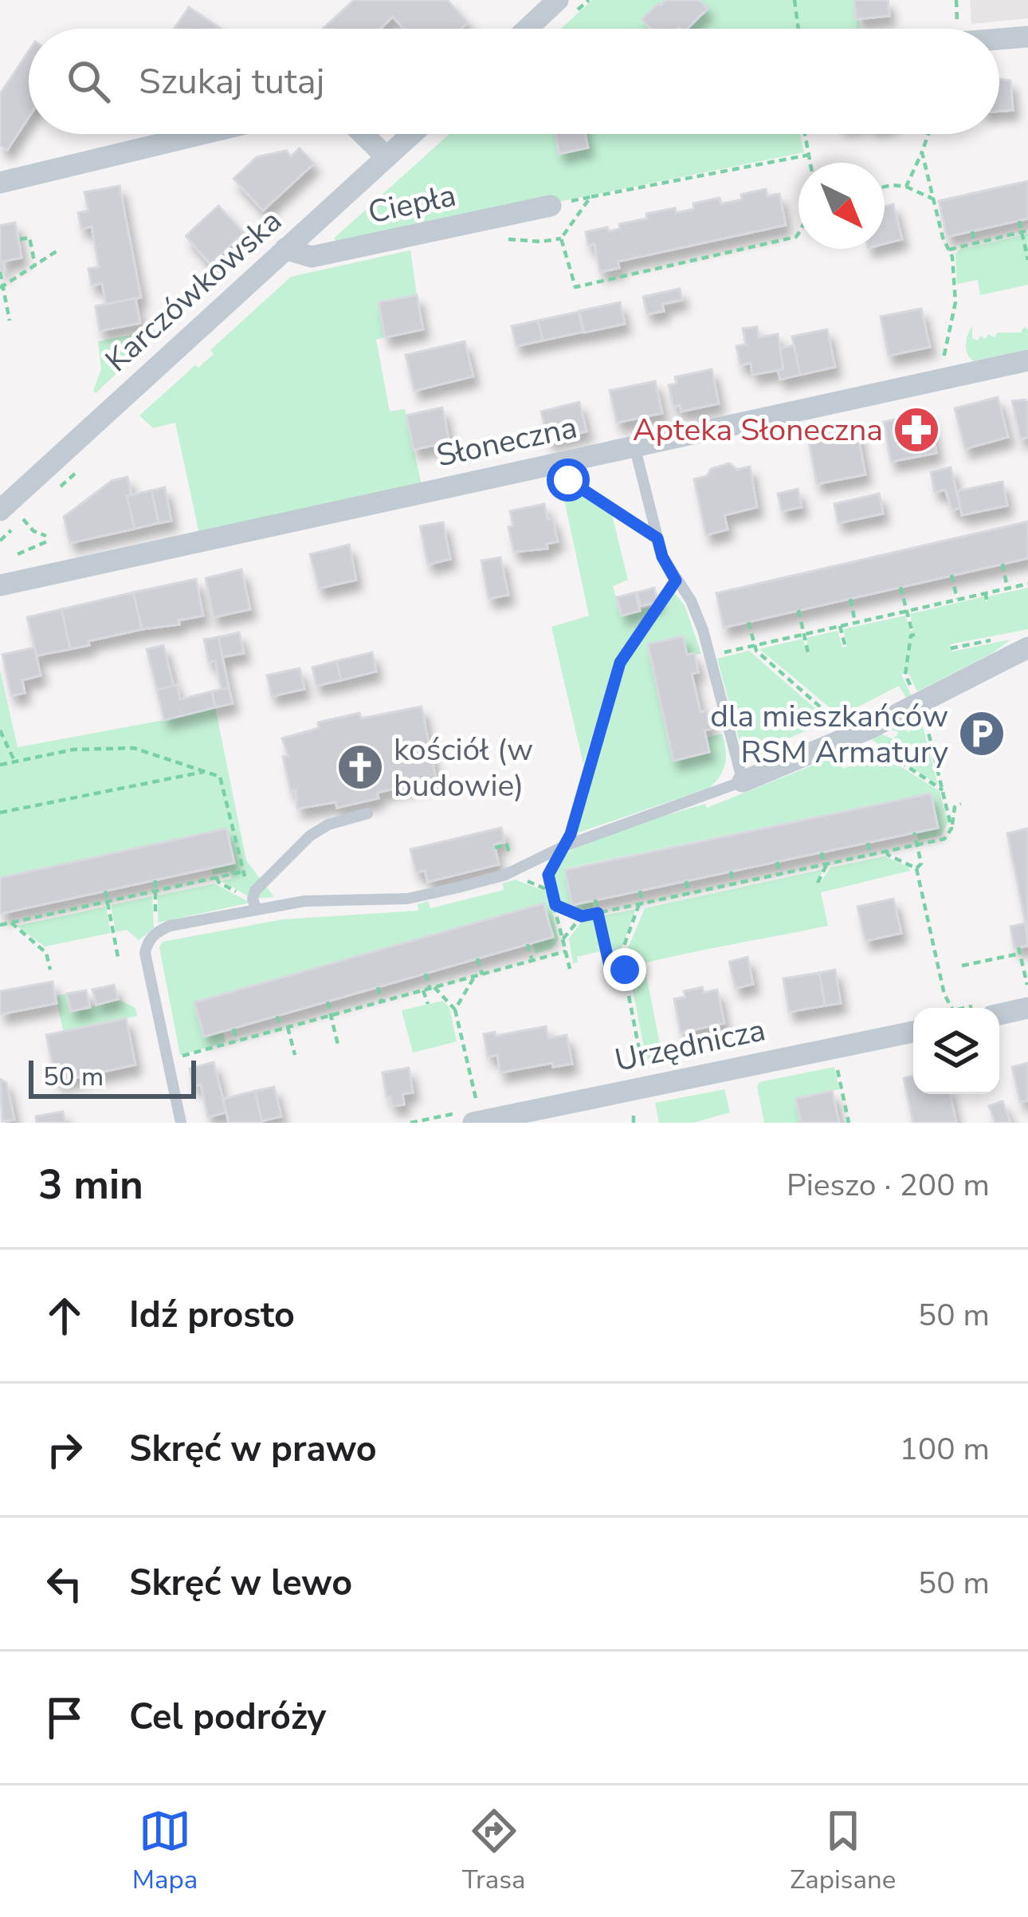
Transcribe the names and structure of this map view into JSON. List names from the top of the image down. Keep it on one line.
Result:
{"streets":{"street":["Ciepła","Karczówkowska","Słoneczna","Urzędnicza"]},"crossings":[["Ciepła","Karczówkowska"]],"places":{"pharmacy":["Apteka Słoneczna"],"parking":["dla mieszkańców RSM Armatury"],"church":["kościół (w budowie)"]},"scale_bar":"50 m","north":"bottom right","page":{"search":"Szukaj tutaj","scale":"50 m","heading":["3 min","Pieszo · 200 m"],"list":[["Idź prosto","50 m"],["Skręć w prawo","100 m"],["Skręć w lewo","50 m"],"Cel podróży"],"nav":["Mapa","Trasa","Zapisane"]}}
